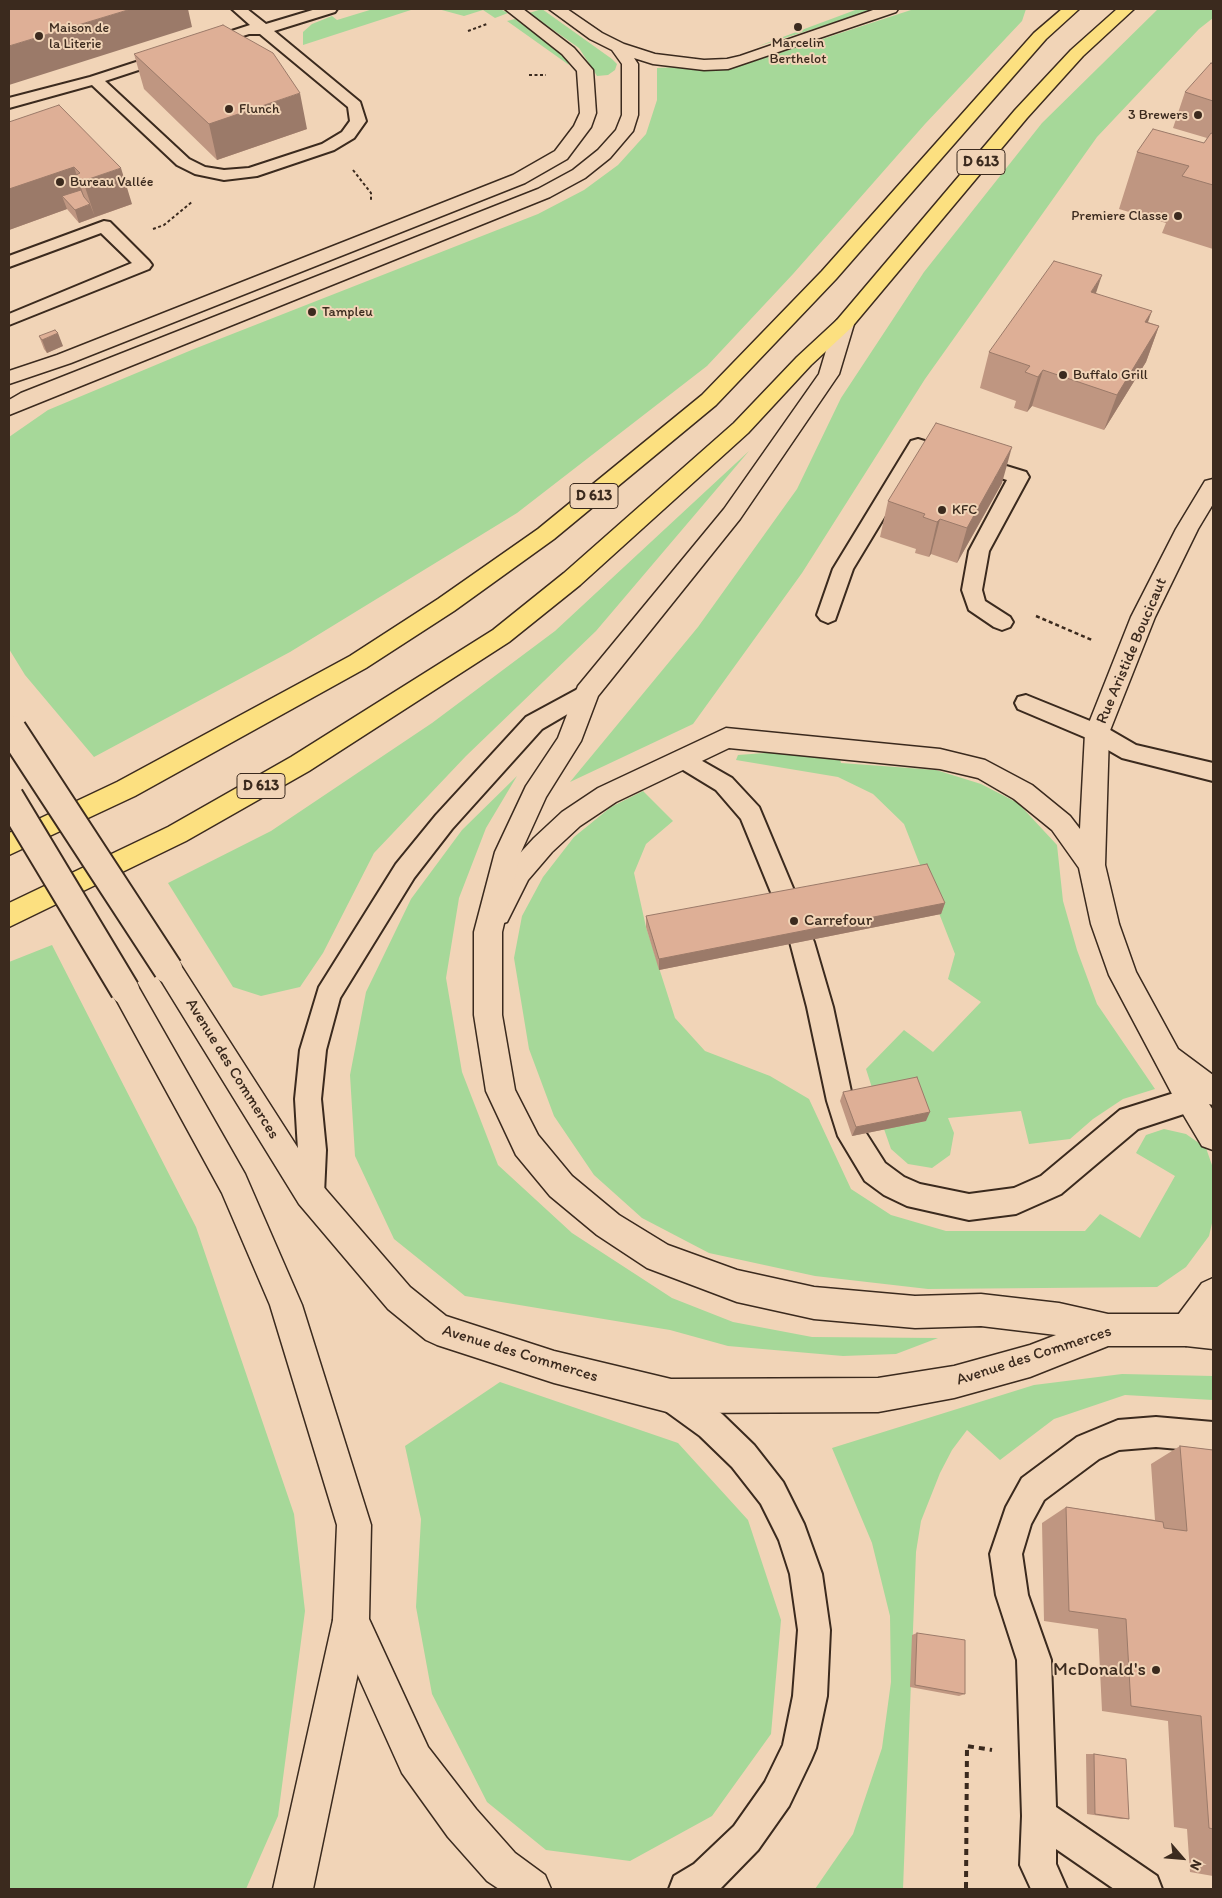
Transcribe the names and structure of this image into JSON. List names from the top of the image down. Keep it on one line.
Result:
{"streets":{"main road":["D 613"],"street":["Rue Aristide Boucicaut","Avenue des Commerces"]},"places":["Marcelin Berthelot","Maison de la Literie","Flunch","3 Brewers","Bureau Vallée","Premiere Classe","Tampleu","Buffalo Grill","KFC","Carrefour","McDonald's"],"north":"bottom right"}
